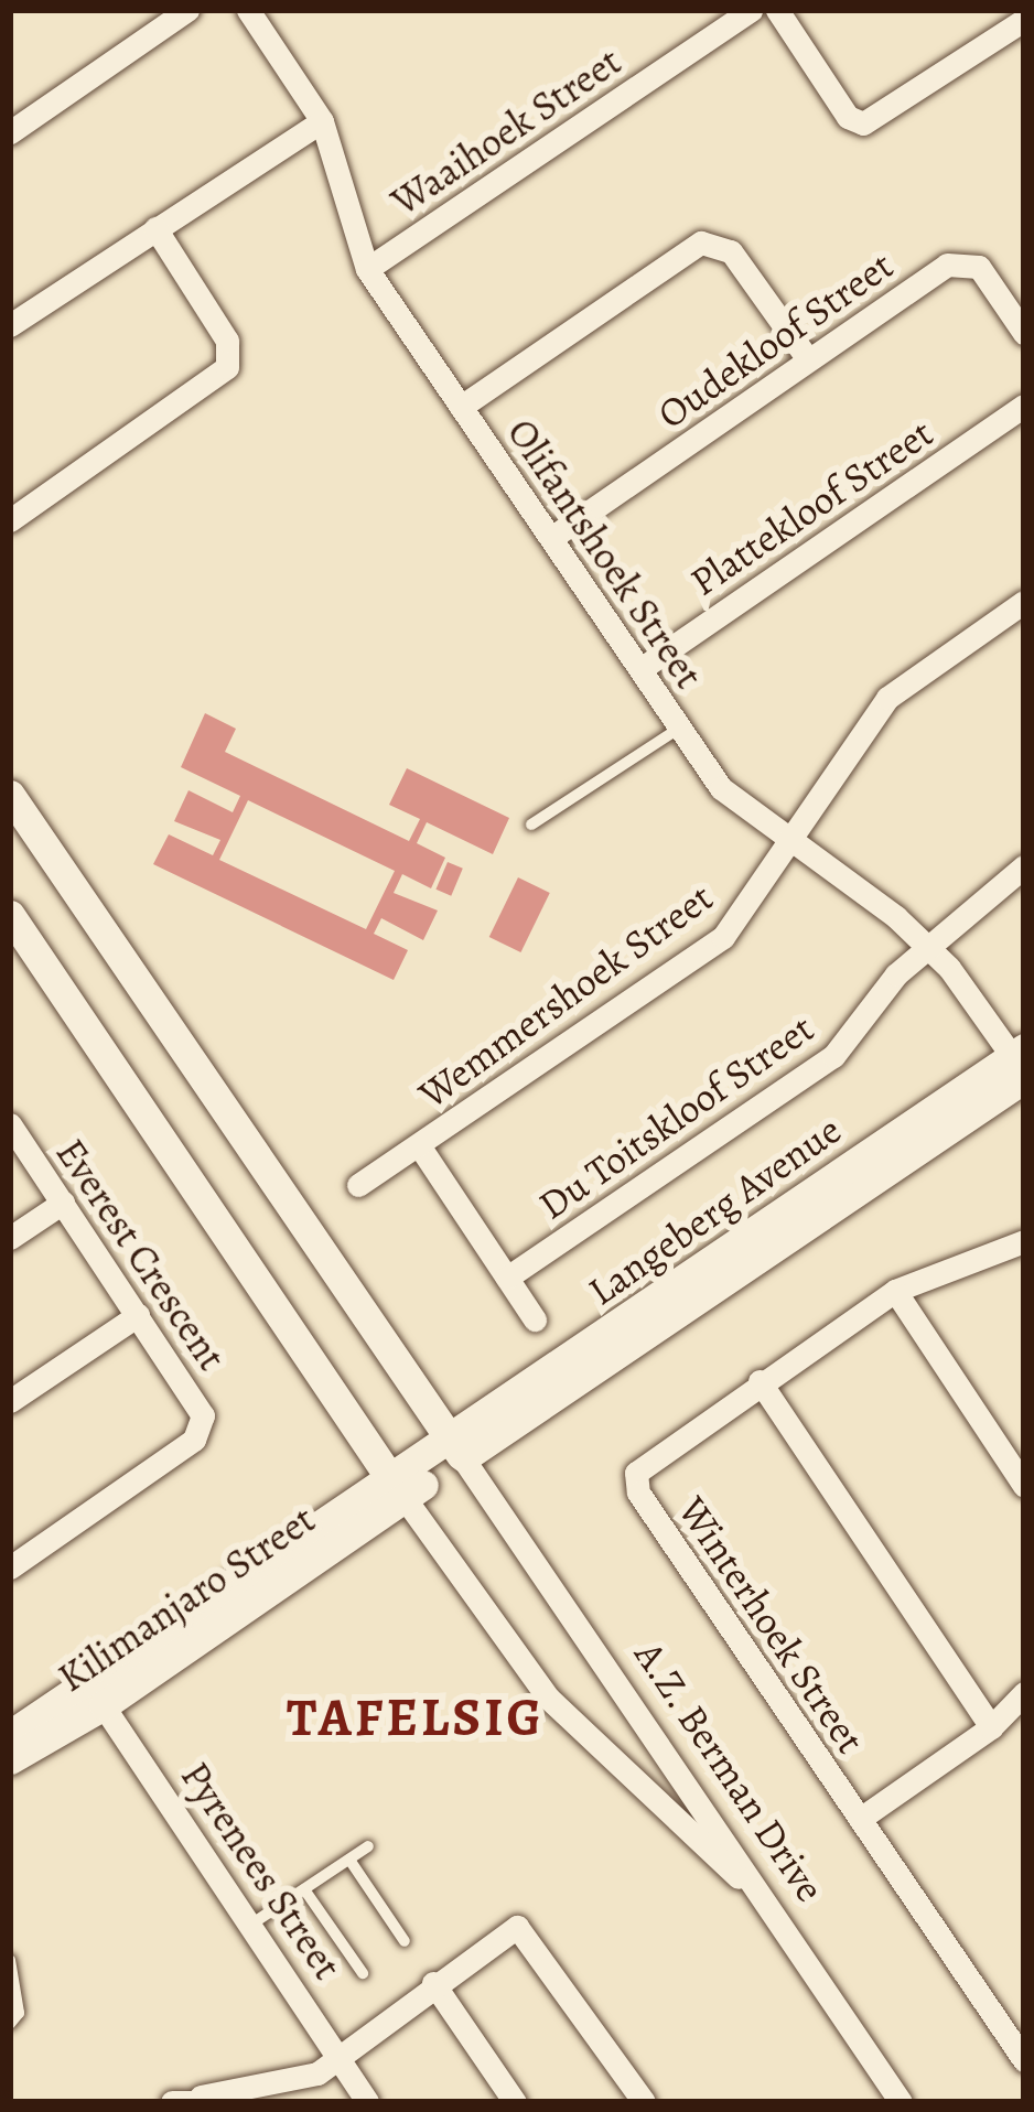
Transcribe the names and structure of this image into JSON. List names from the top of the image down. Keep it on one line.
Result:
{"streets":{"street":["Waaihoek Street","Oudekloof Street","Plattekloof Street","Olifantshoek Street","Wemmershoek Street","Du Toitskloof Street","Langeberg Avenue","Everest Crescent","Kilimanjaro Street","Winterhoek Street","A.Z. Berman Drive","Pyrenees Street"]},"crossings":[["Waaihoek Street","Olifantshoek Street"],["Oudekloof Street","Olifantshoek Street"],["Plattekloof Street","Olifantshoek Street"],["Olifantshoek Street","Wemmershoek Street"],["Olifantshoek Street","Du Toitskloof Street"],["Olifantshoek Street","Langeberg Avenue"],["Langeberg Avenue","Kilimanjaro Street"],["Langeberg Avenue","A.Z. Berman Drive"],["Kilimanjaro Street","A.Z. Berman Drive"],["Kilimanjaro Street","Pyrenees Street"]],"districts":["TAFELSIG"]}
